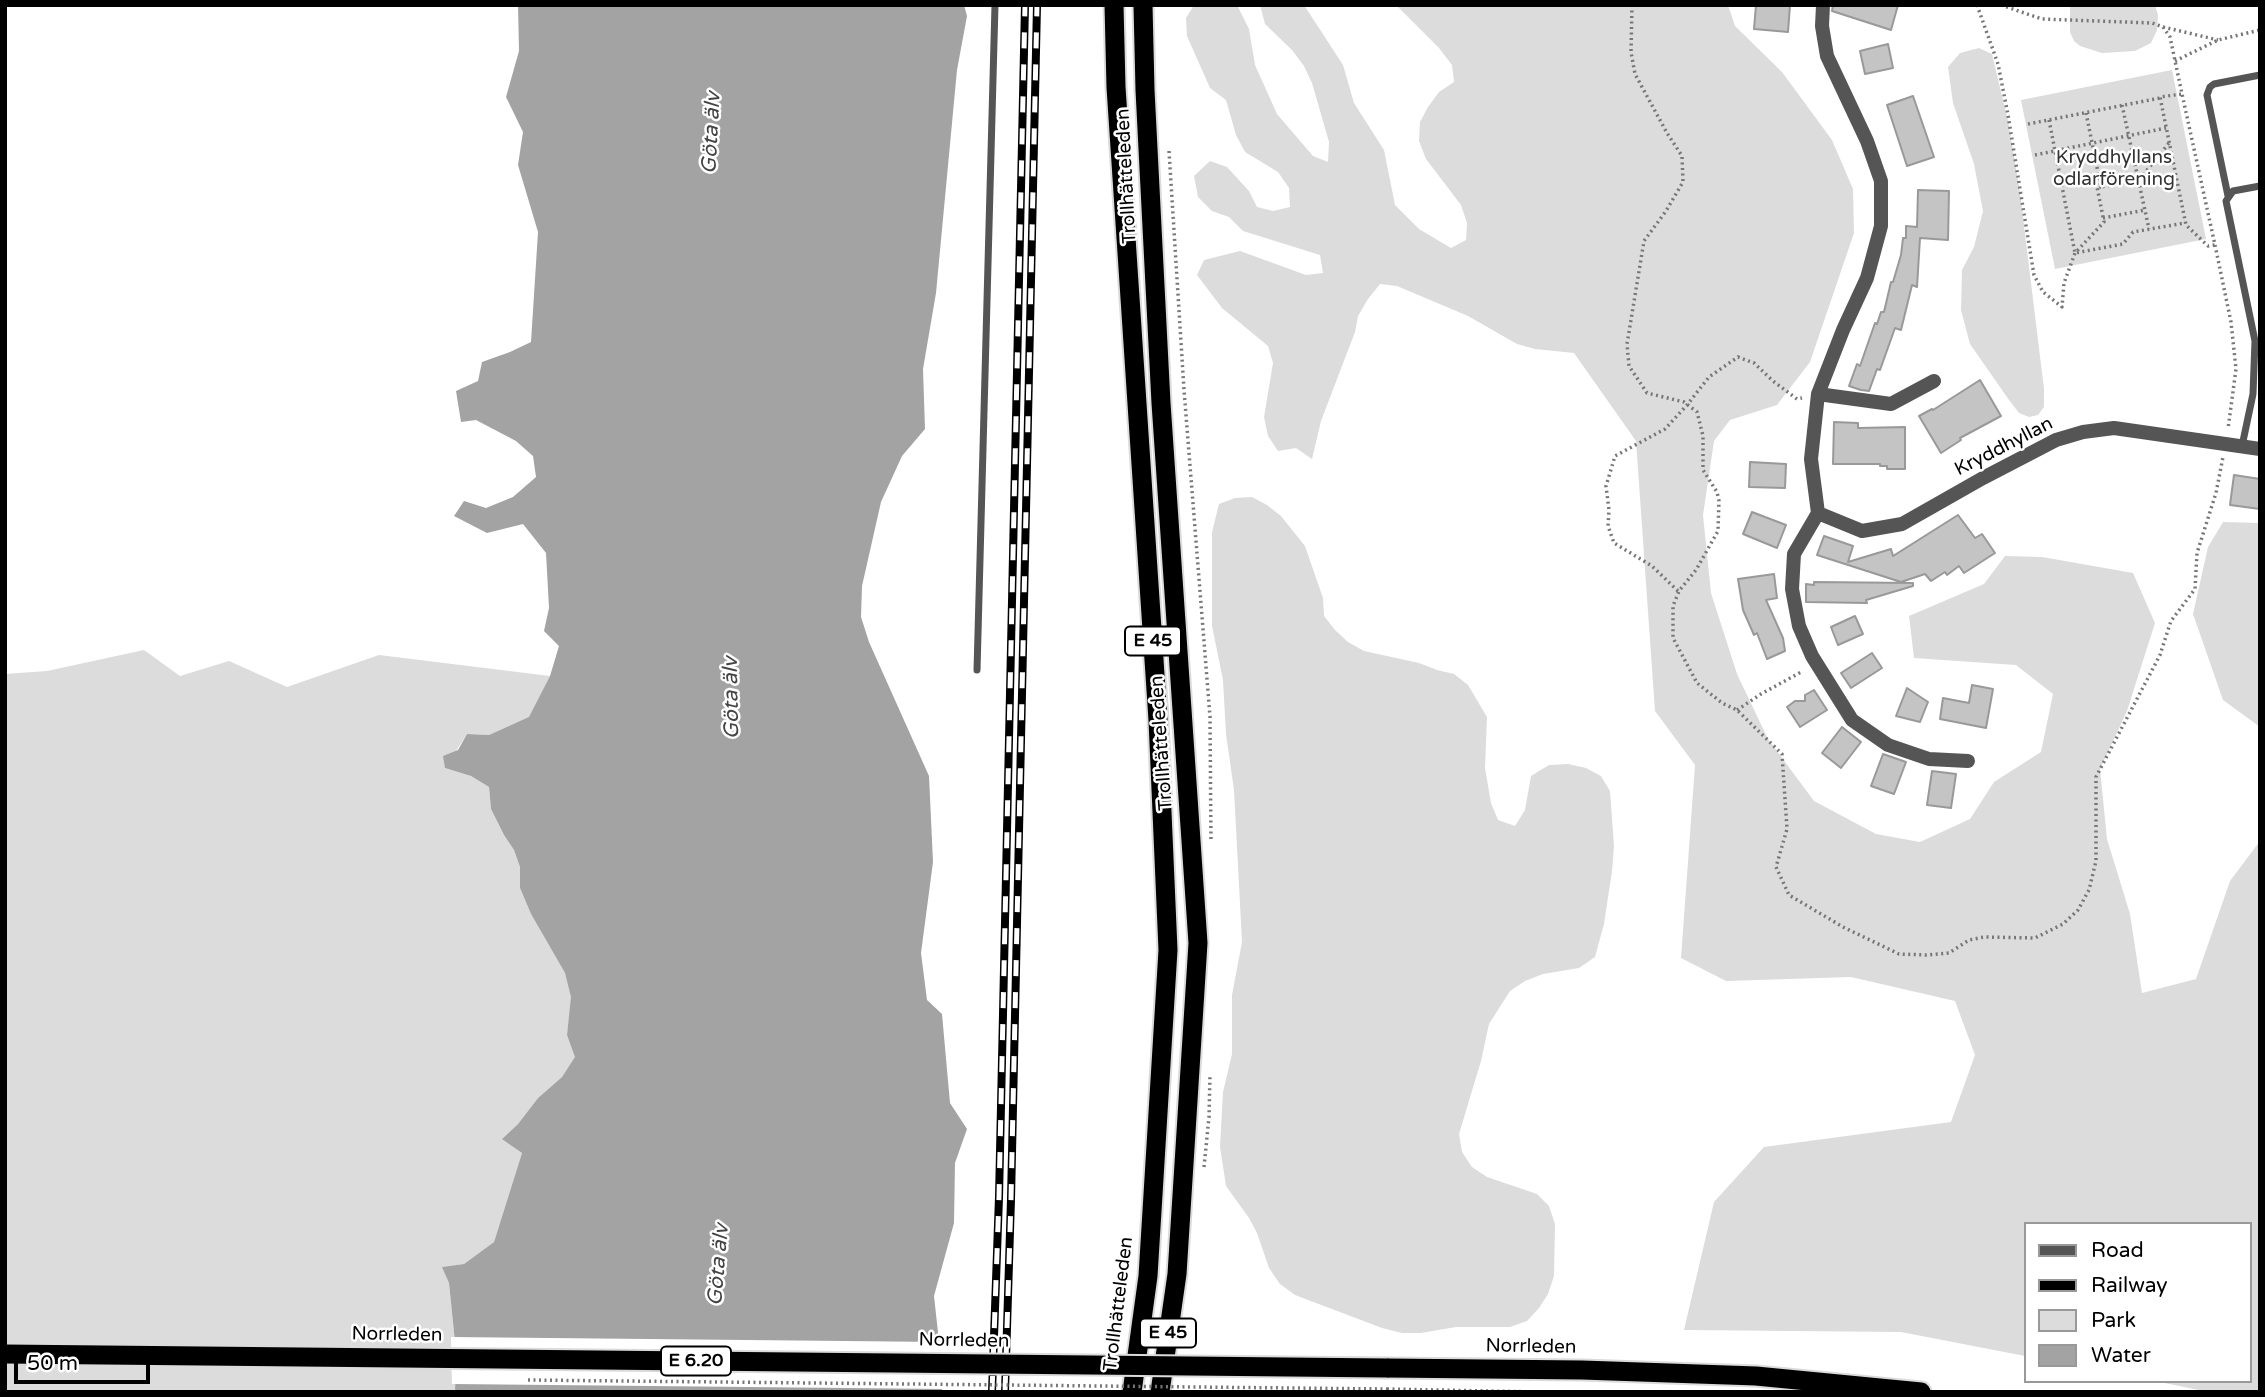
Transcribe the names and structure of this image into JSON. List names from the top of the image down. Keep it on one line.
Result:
{"streets":{"highway":["Trollhätteleden","E 45","Norrleden","E 6.20"],"street":["Kryddhyllan"]},"water":["Göta älv"],"parks":["Kryddhyllans odlarförening"],"legend":["Road","Railway","Park","Water"],"scale_bar":"50 m"}
